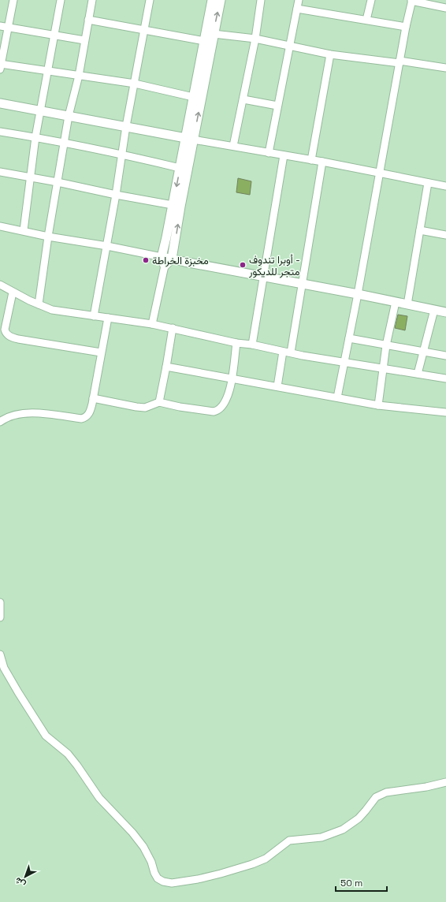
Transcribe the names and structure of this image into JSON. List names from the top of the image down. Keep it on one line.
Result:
{"places":["مخبزة الخراطة","أوبرا تندوف - متجر للديكور"],"scale_bar":"50 m","north":"bottom left"}
